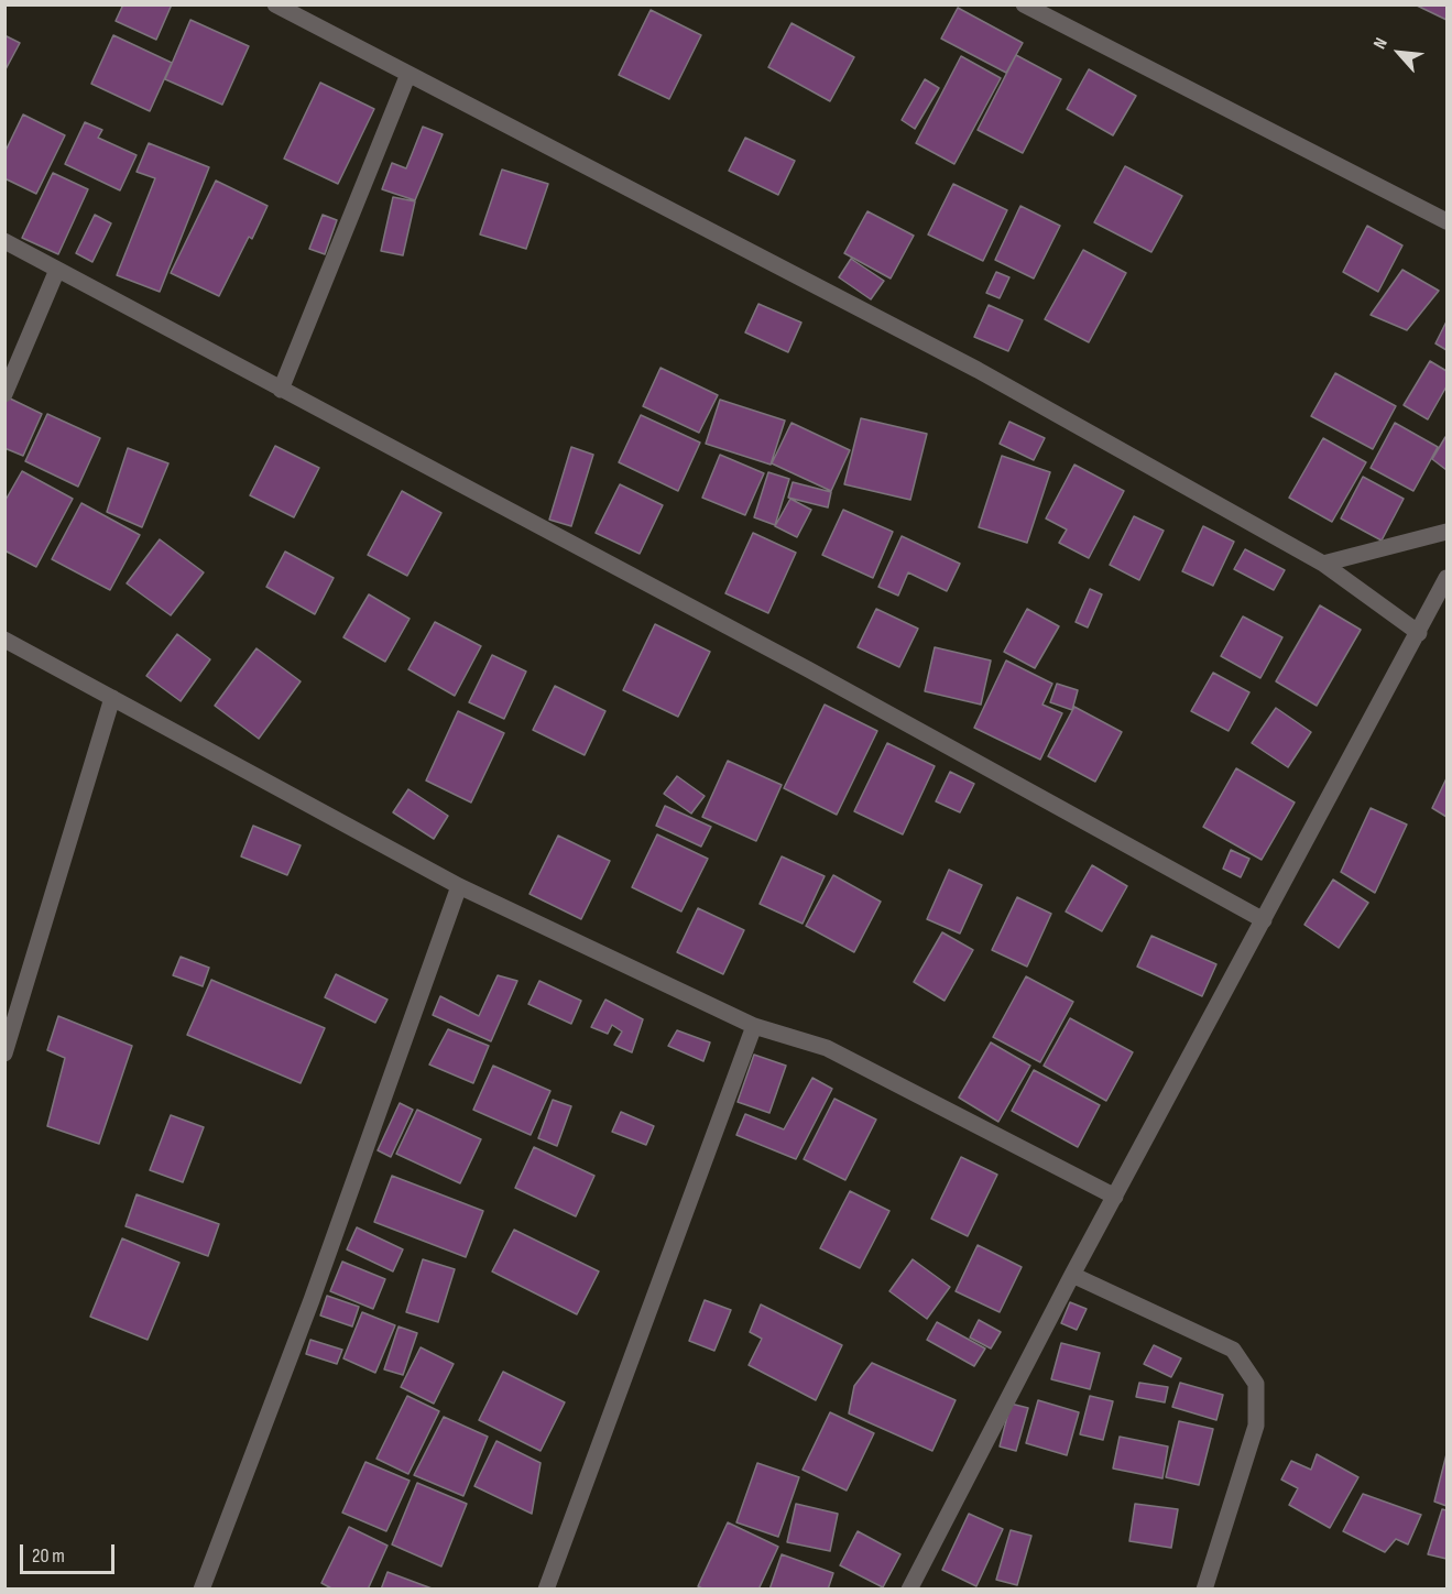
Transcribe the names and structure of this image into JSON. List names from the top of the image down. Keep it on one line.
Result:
{"scale_bar":"20 m","north":"top left"}
